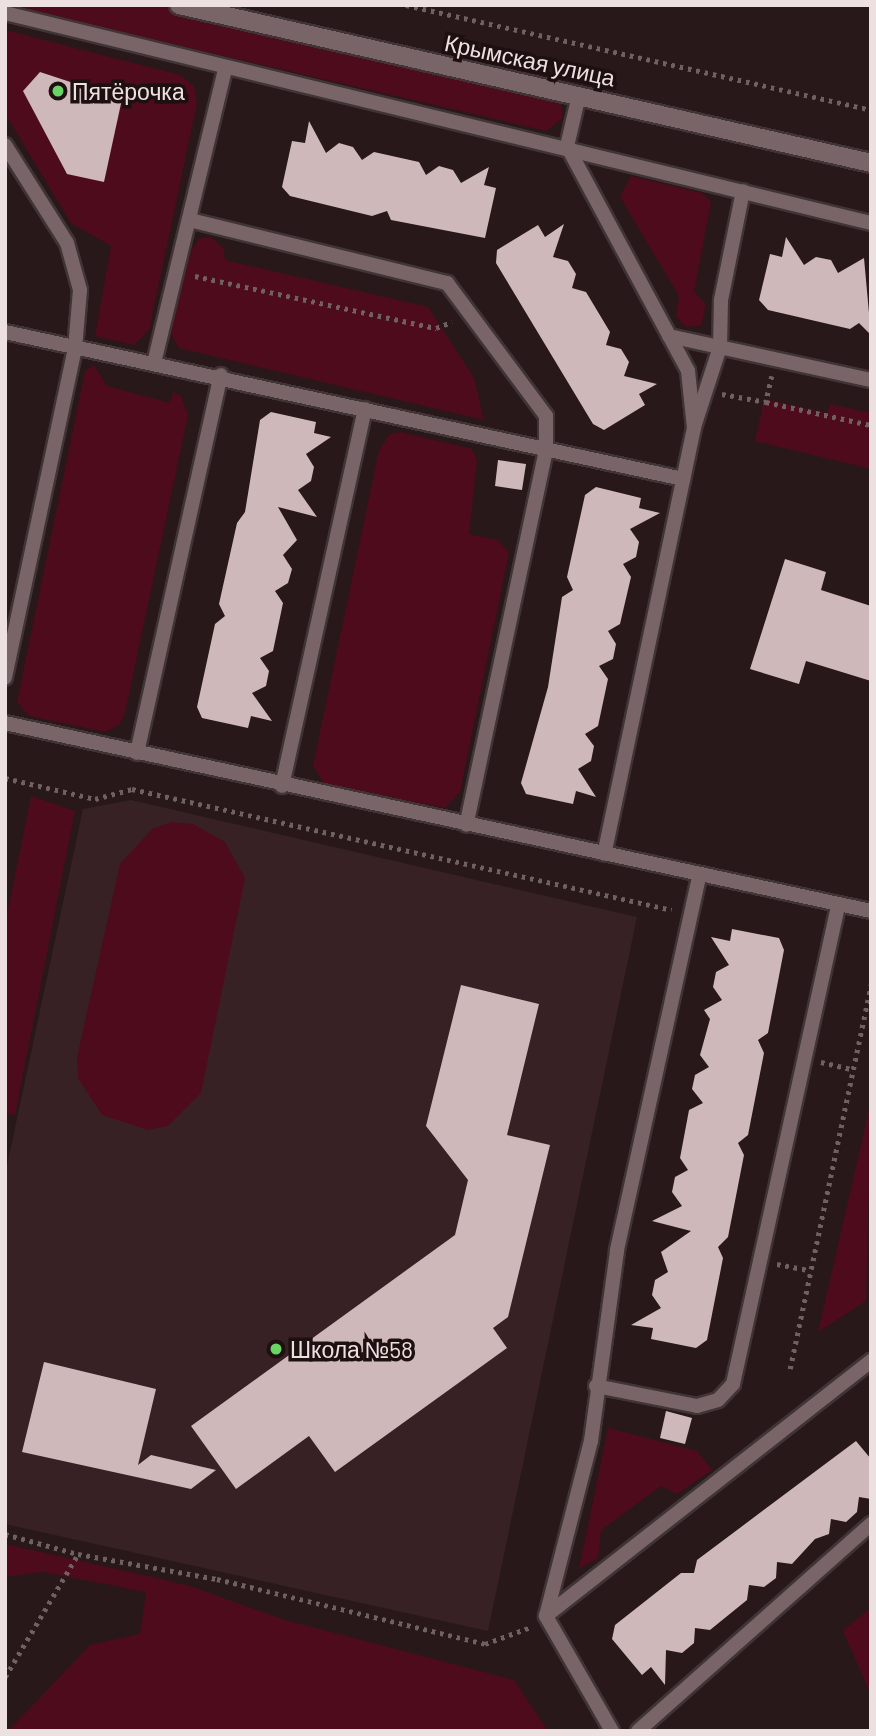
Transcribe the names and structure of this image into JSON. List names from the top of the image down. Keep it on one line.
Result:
{"streets":{"street":["Крымская улица"]},"places":["Пятёрочка","Школа №58"]}
